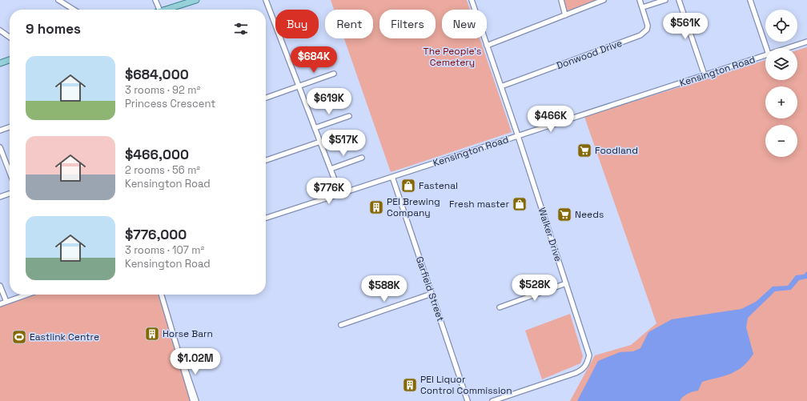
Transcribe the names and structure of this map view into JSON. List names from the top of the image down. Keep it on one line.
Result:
{"streets":{"street":["Donwood Drive","Kensington Road","Walker Drive","Garfield Street"]},"crossings":[["Donwood Drive","Walker Drive"],["Kensington Road","Walker Drive"],["Kensington Road","Garfield Street"]],"parks":["The People's Cemetery"],"places":{"supermarket":["Foodland","Needs"],"shop":["Fastenal","Fresh master"],"building":["PEI Brewing Company","Horse Barn","PEI Liquor Control Commission"],"sports":["Eastlink Centre"]},"page":{"map_buttons":["+","−"],"chip":["Buy","Rent","Filters","New"],"heading":"9 homes","price":["$561K","$684K","$619K","$466K","$517K","$776K","$528K","$588K","$1.02M"],"list":[{"name":"$684,000","note":"3 rooms · 92 m² · Princess Crescent"},{"name":"$466,000","note":"2 rooms · 56 m² · Kensington Road"},{"name":"$776,000","note":"3 rooms · 107 m² · Kensington Road"}]}}
